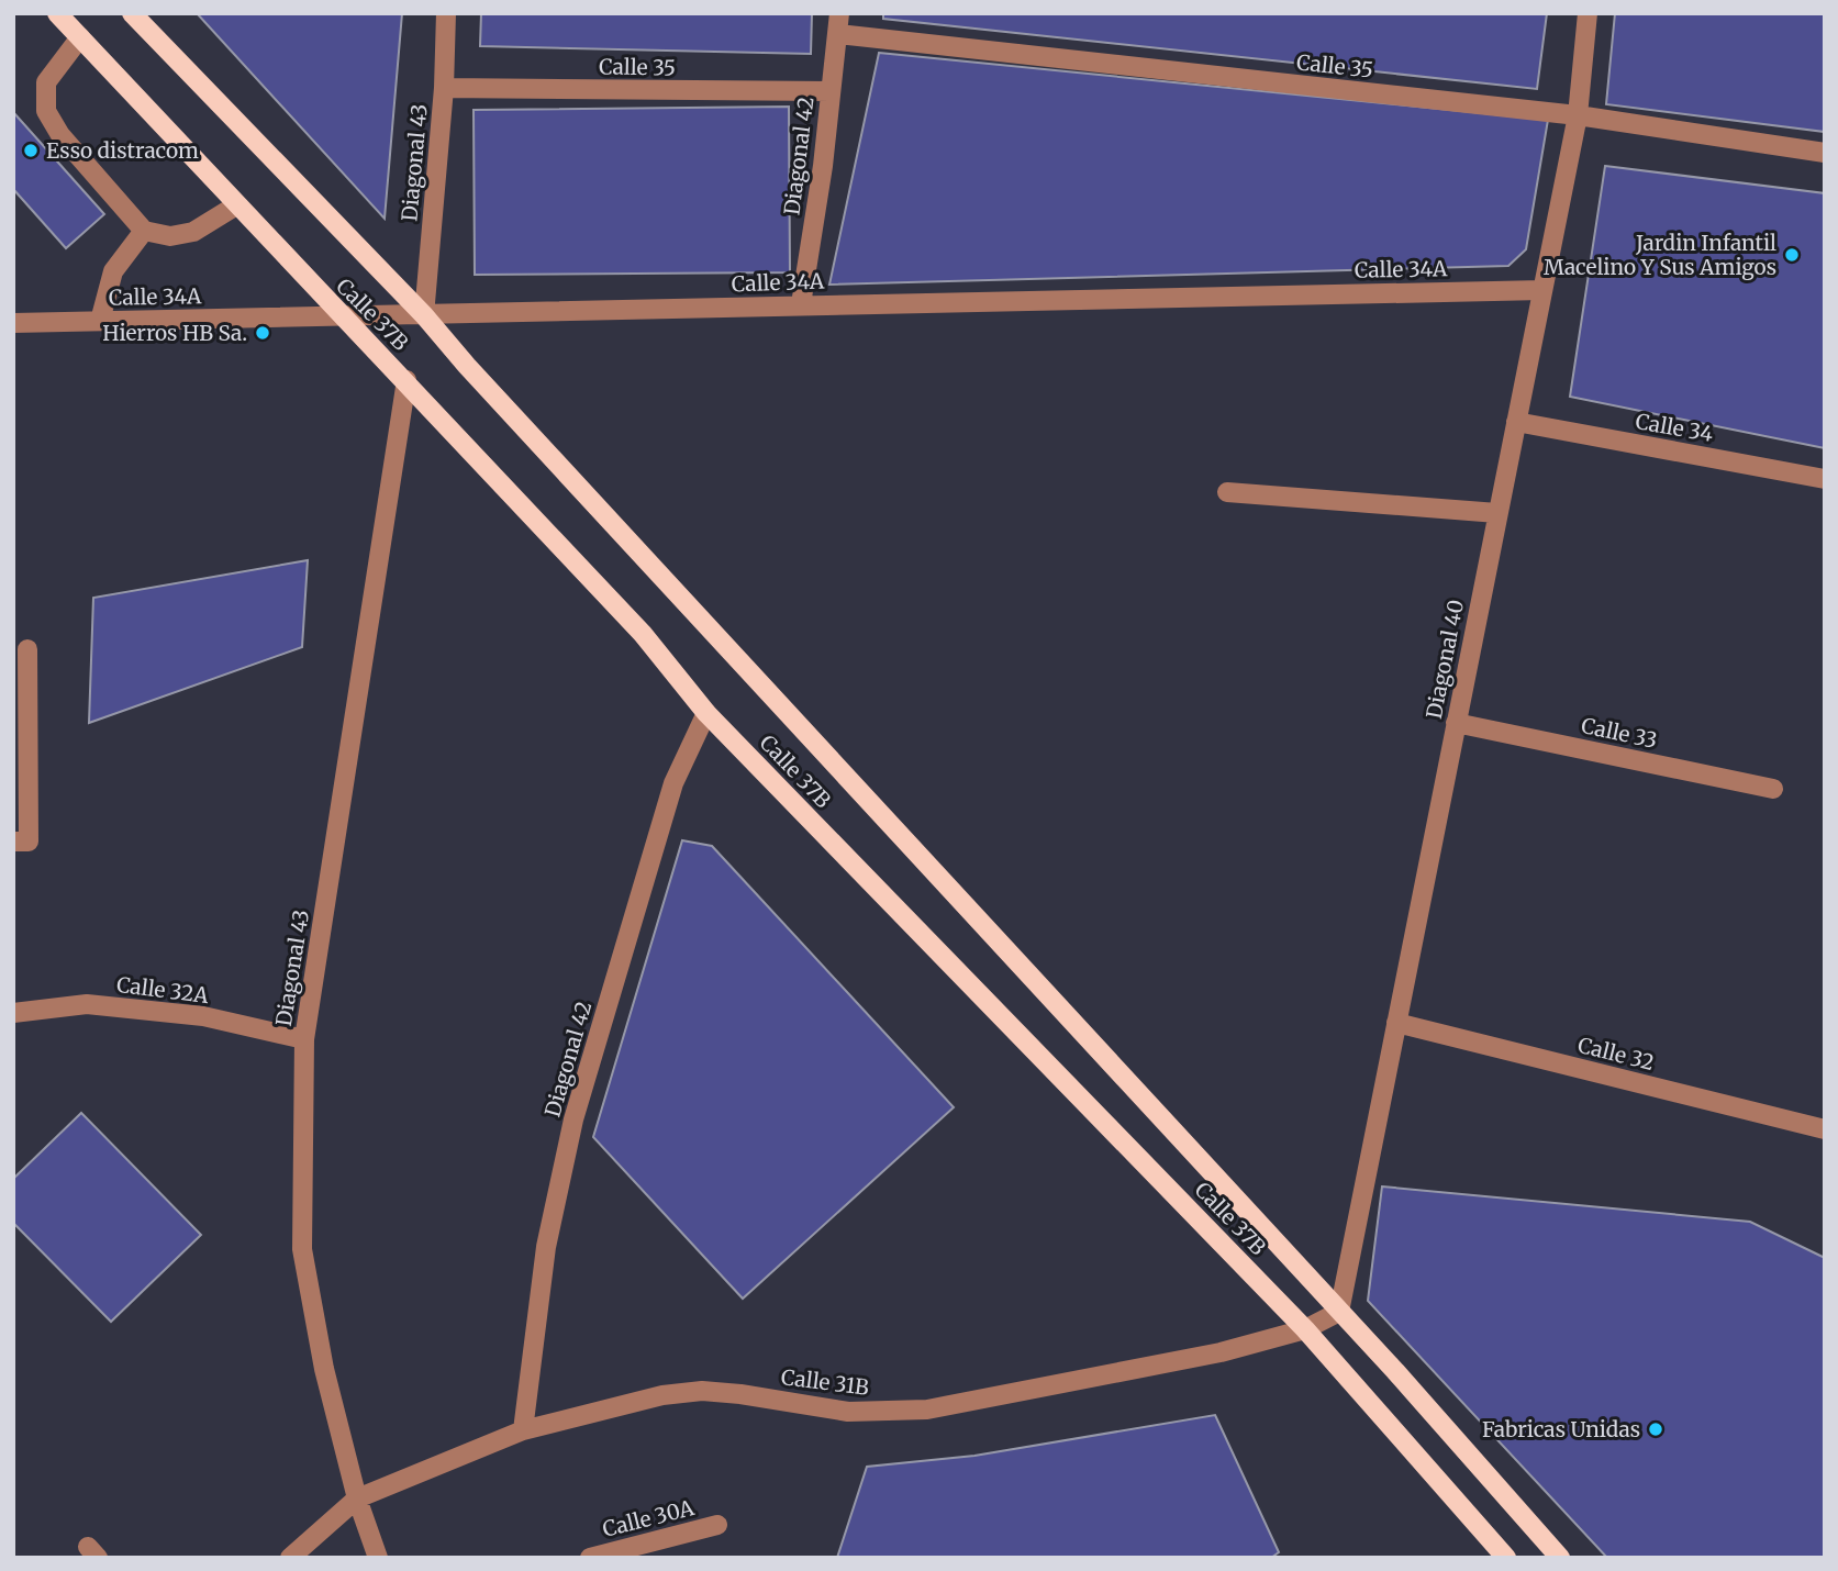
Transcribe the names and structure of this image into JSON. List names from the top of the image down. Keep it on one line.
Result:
{"streets":{"main road":["Calle 37B"],"street":["Calle 35","Diagonal 42","Diagonal 43","Calle 34A","Calle 34","Diagonal 40","Calle 33","Calle 32A","Calle 32","Calle 31B","Calle 30A"]},"crossings":[["Calle 35","Diagonal 42"],["Calle 35","Diagonal 43"],["Calle 35","Diagonal 40"],["Diagonal 42","Calle 34A"],["Diagonal 42","Calle 37B"],["Diagonal 42","Calle 31B"],["Diagonal 43","Calle 34A"],["Diagonal 43","Calle 37B"],["Diagonal 43","Calle 32A"],["Diagonal 43","Calle 31B"],["Calle 34A","Calle 37B"],["Calle 34A","Diagonal 40"],["Calle 37B","Diagonal 40"],["Calle 37B","Calle 31B"],["Calle 34","Diagonal 40"],["Diagonal 40","Calle 33"],["Diagonal 40","Calle 32"],["Diagonal 40","Calle 31B"]],"places":["Esso distracom","Jardin Infantil Macelino Y Sus Amigos","Hierros HB Sa.","Fabricas Unidas"]}
